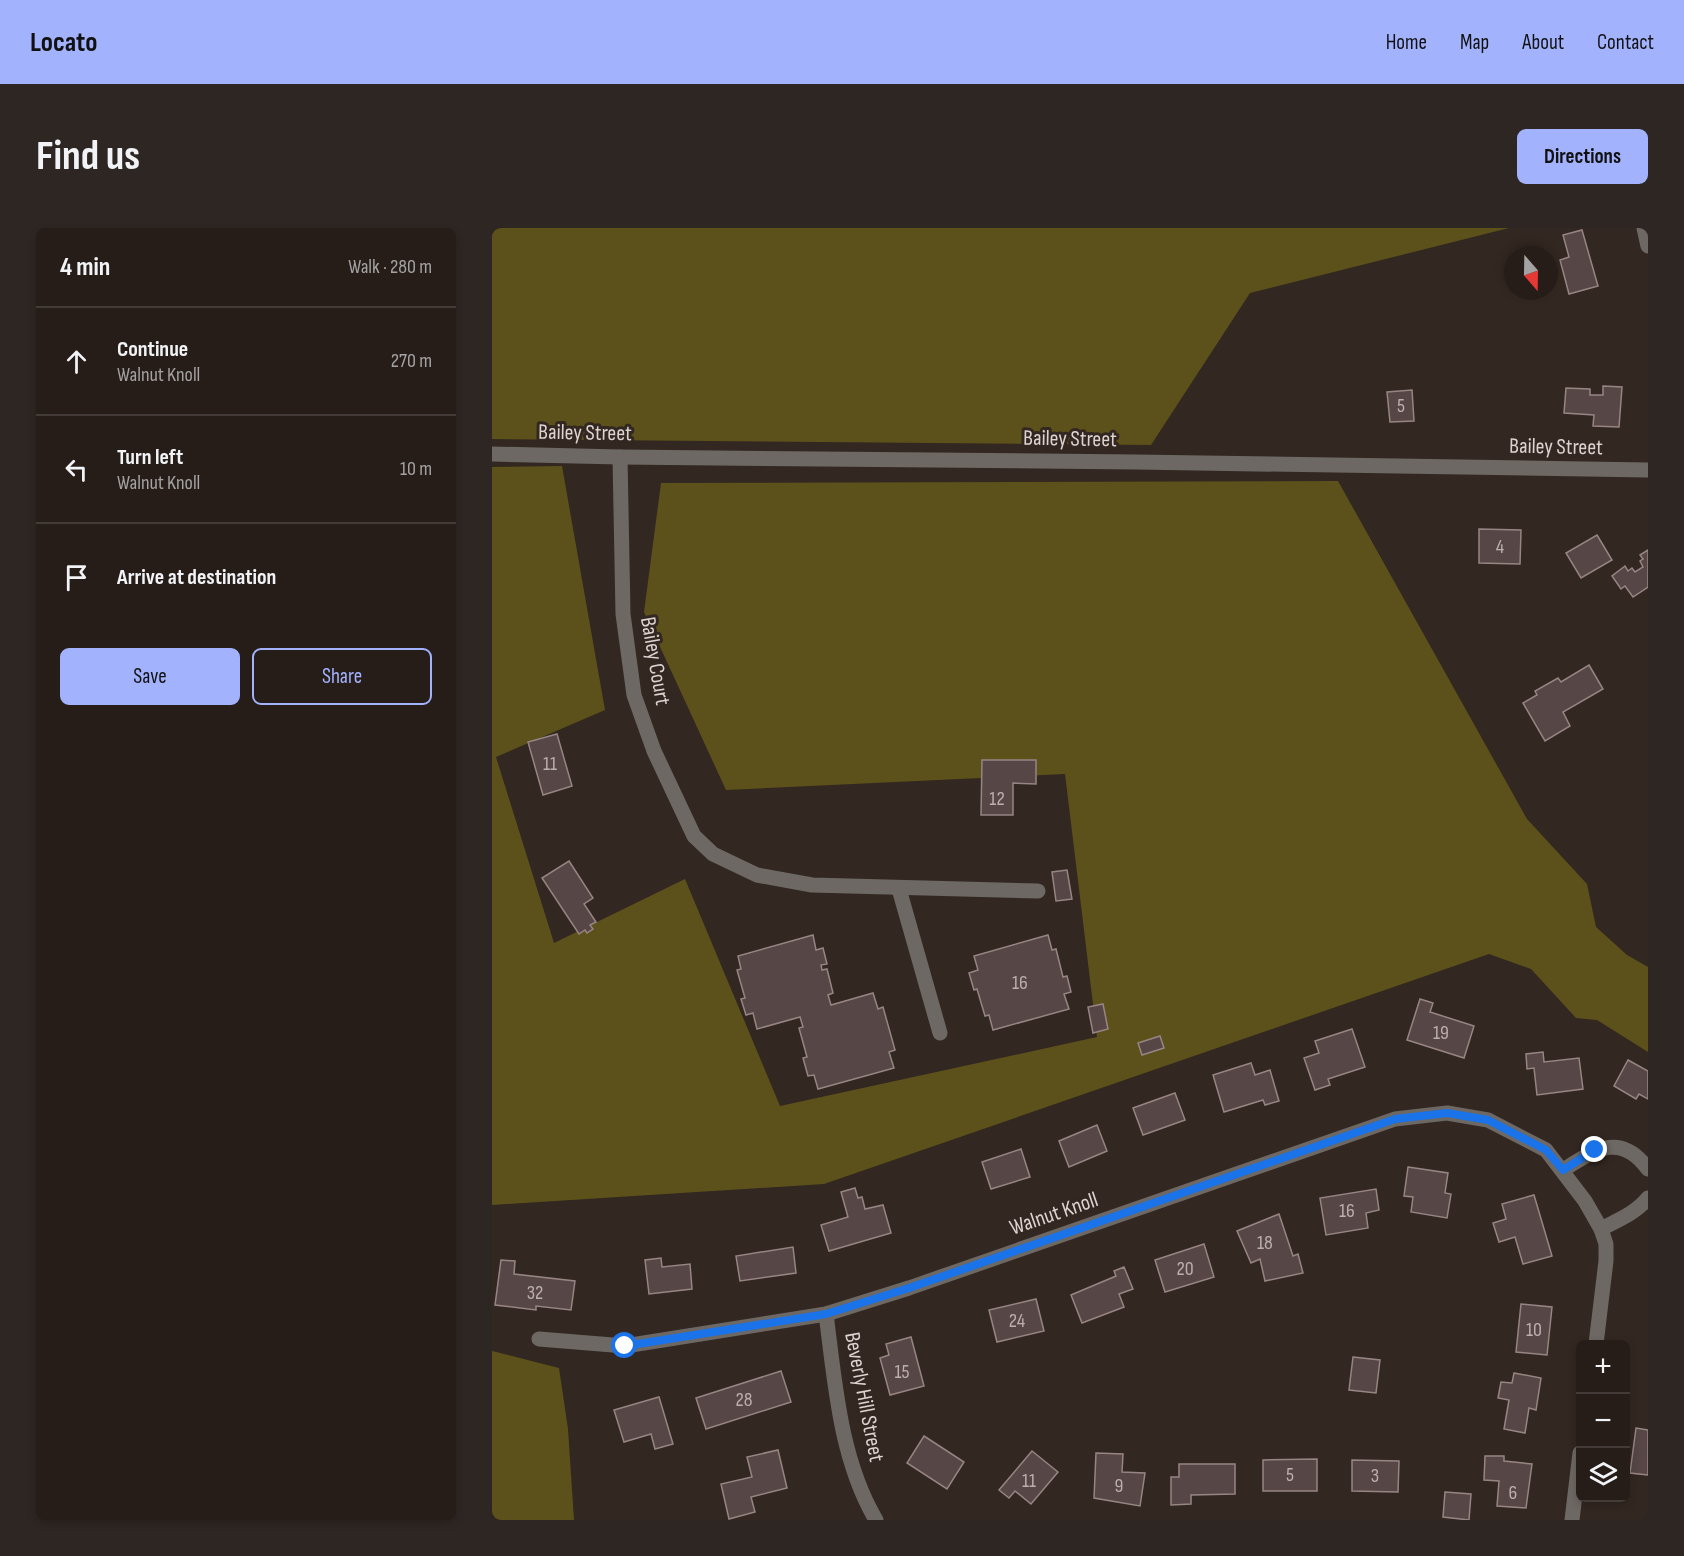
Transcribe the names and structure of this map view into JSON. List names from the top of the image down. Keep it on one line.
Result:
{"streets":{"street":["Bailey Street","Bailey Court","Walnut Knoll","Beverly Hill Street"]},"crossings":[["Bailey Street","Bailey Court"],["Walnut Knoll","Beverly Hill Street"]],"house_numbers":["5","4","11","12","16","19","16","18","20","32","24","10","15","28","5","3","11","9","6"],"north":"bottom","page":{"header":"Locato","nav":["Home","Map","About","Contact"],"buttons":["Directions",["Save","Share"]],"title":"Find us","heading":["4 min","Walk · 280 m"],"list":[["Continue","Walnut Knoll","270 m"],["Turn left","Walnut Knoll","10 m"],"Arrive at destination"],"map_buttons":["+","−"]}}
